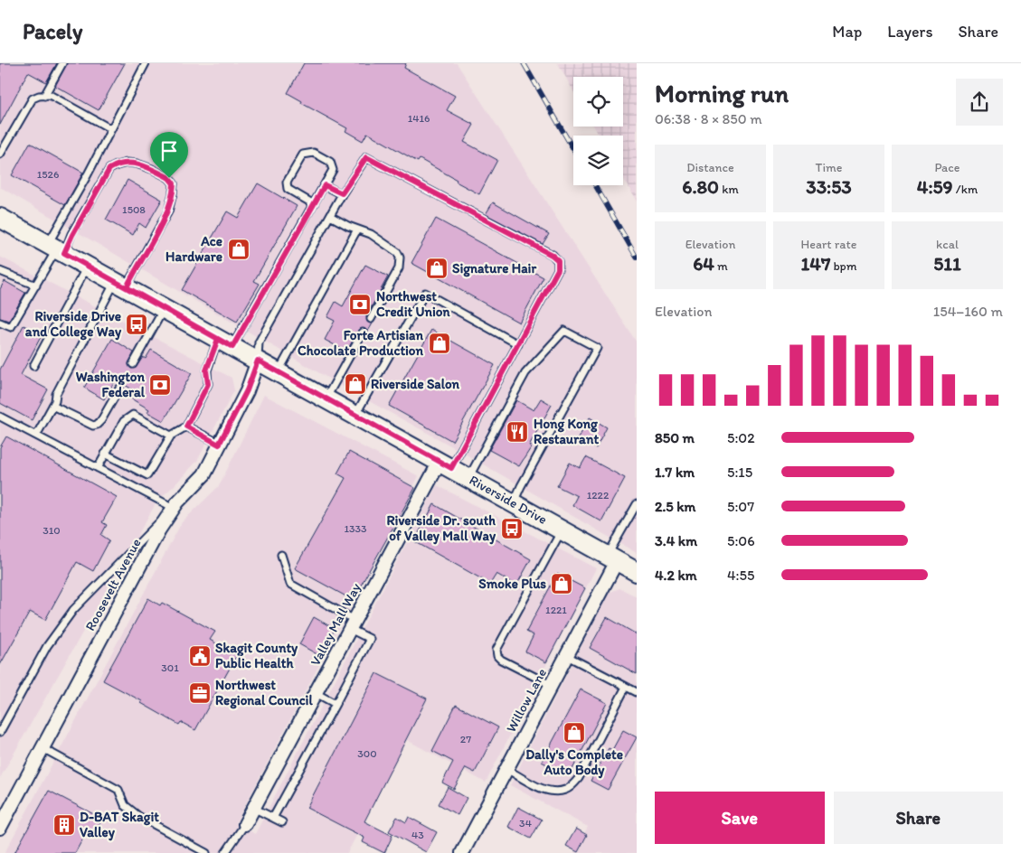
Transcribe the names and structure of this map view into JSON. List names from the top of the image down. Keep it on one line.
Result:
{"streets":{"main road":["Riverside Drive"],"street":["Roosevelt Avenue","Valley Mall Way","Willow Lane"]},"crossings":[["Riverside Drive","Roosevelt Avenue"],["Riverside Drive","Valley Mall Way"],["Riverside Drive","Willow Lane"]],"places":{"shop":["Ace Hardware","Signature Hair","Forte Artisian Chocolate Production","Riverside Salon","Smoke Plus","Dally's Complete Auto Body"],"bank":["Northwest Credit Union","Washington Federal"],"bus stop":["Riverside Drive and College Way","Riverside Dr. south of Valley Mall Way"],"restaurant":["Hong Kong Restaurant"],"public building":["Skagit County Public Health"],"office":["Northwest Regional Council"],"building":["D-BAT Skagit Valley"]},"house_numbers":["1416","1526","1508","1222","1333","310","1221","301","27","300","34","43"],"page":{"header":"Pacely","nav":["Map","Layers","Share"],"heading":["Morning run","06:38 · 8 × 850 m"],"stats":[["Distance","6.80 km"],["Time","33:53"],["Pace","4:59 /km"],["Elevation","64 m"],["Heart rate","147 bpm"],["kcal","511"]],"chart":["Elevation","154–160 m"],"list":[{"name":"850 m","note":"5:02"},{"name":"1.7 km","note":"5:15"},{"name":"2.5 km","note":"5:07"},{"name":"3.4 km","note":"5:06"},{"name":"4.2 km","note":"4:55"}],"buttons":["Save","Share"]}}
